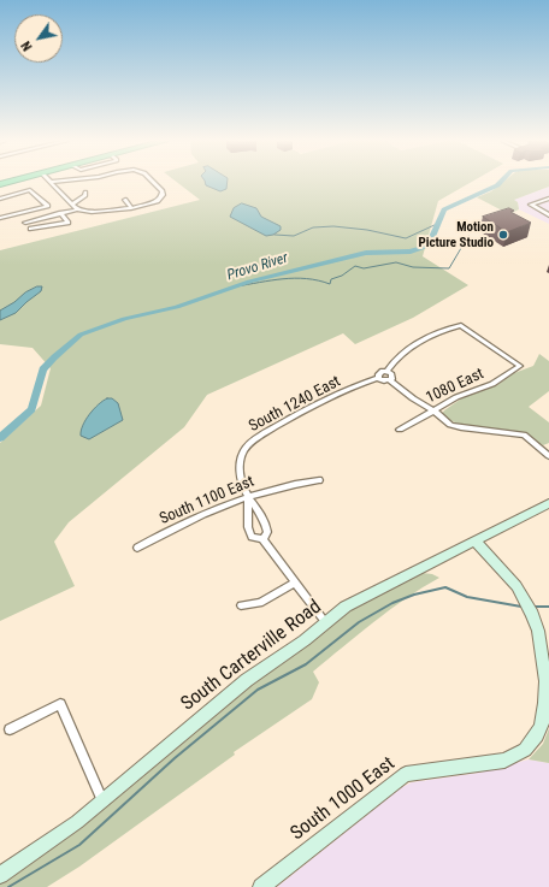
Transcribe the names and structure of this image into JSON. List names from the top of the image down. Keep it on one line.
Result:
{"streets":{"street":["1080 East","South 1240 East","South 1100 East","South Carterville Road","South 1000 East"]},"crossings":[["1080 East","South 1240 East"],["South 1240 East","South 1100 East"],["South Carterville Road","South 1000 East"]],"water":["Provo River"],"places":["Motion Picture Studio"],"north":"bottom left"}
